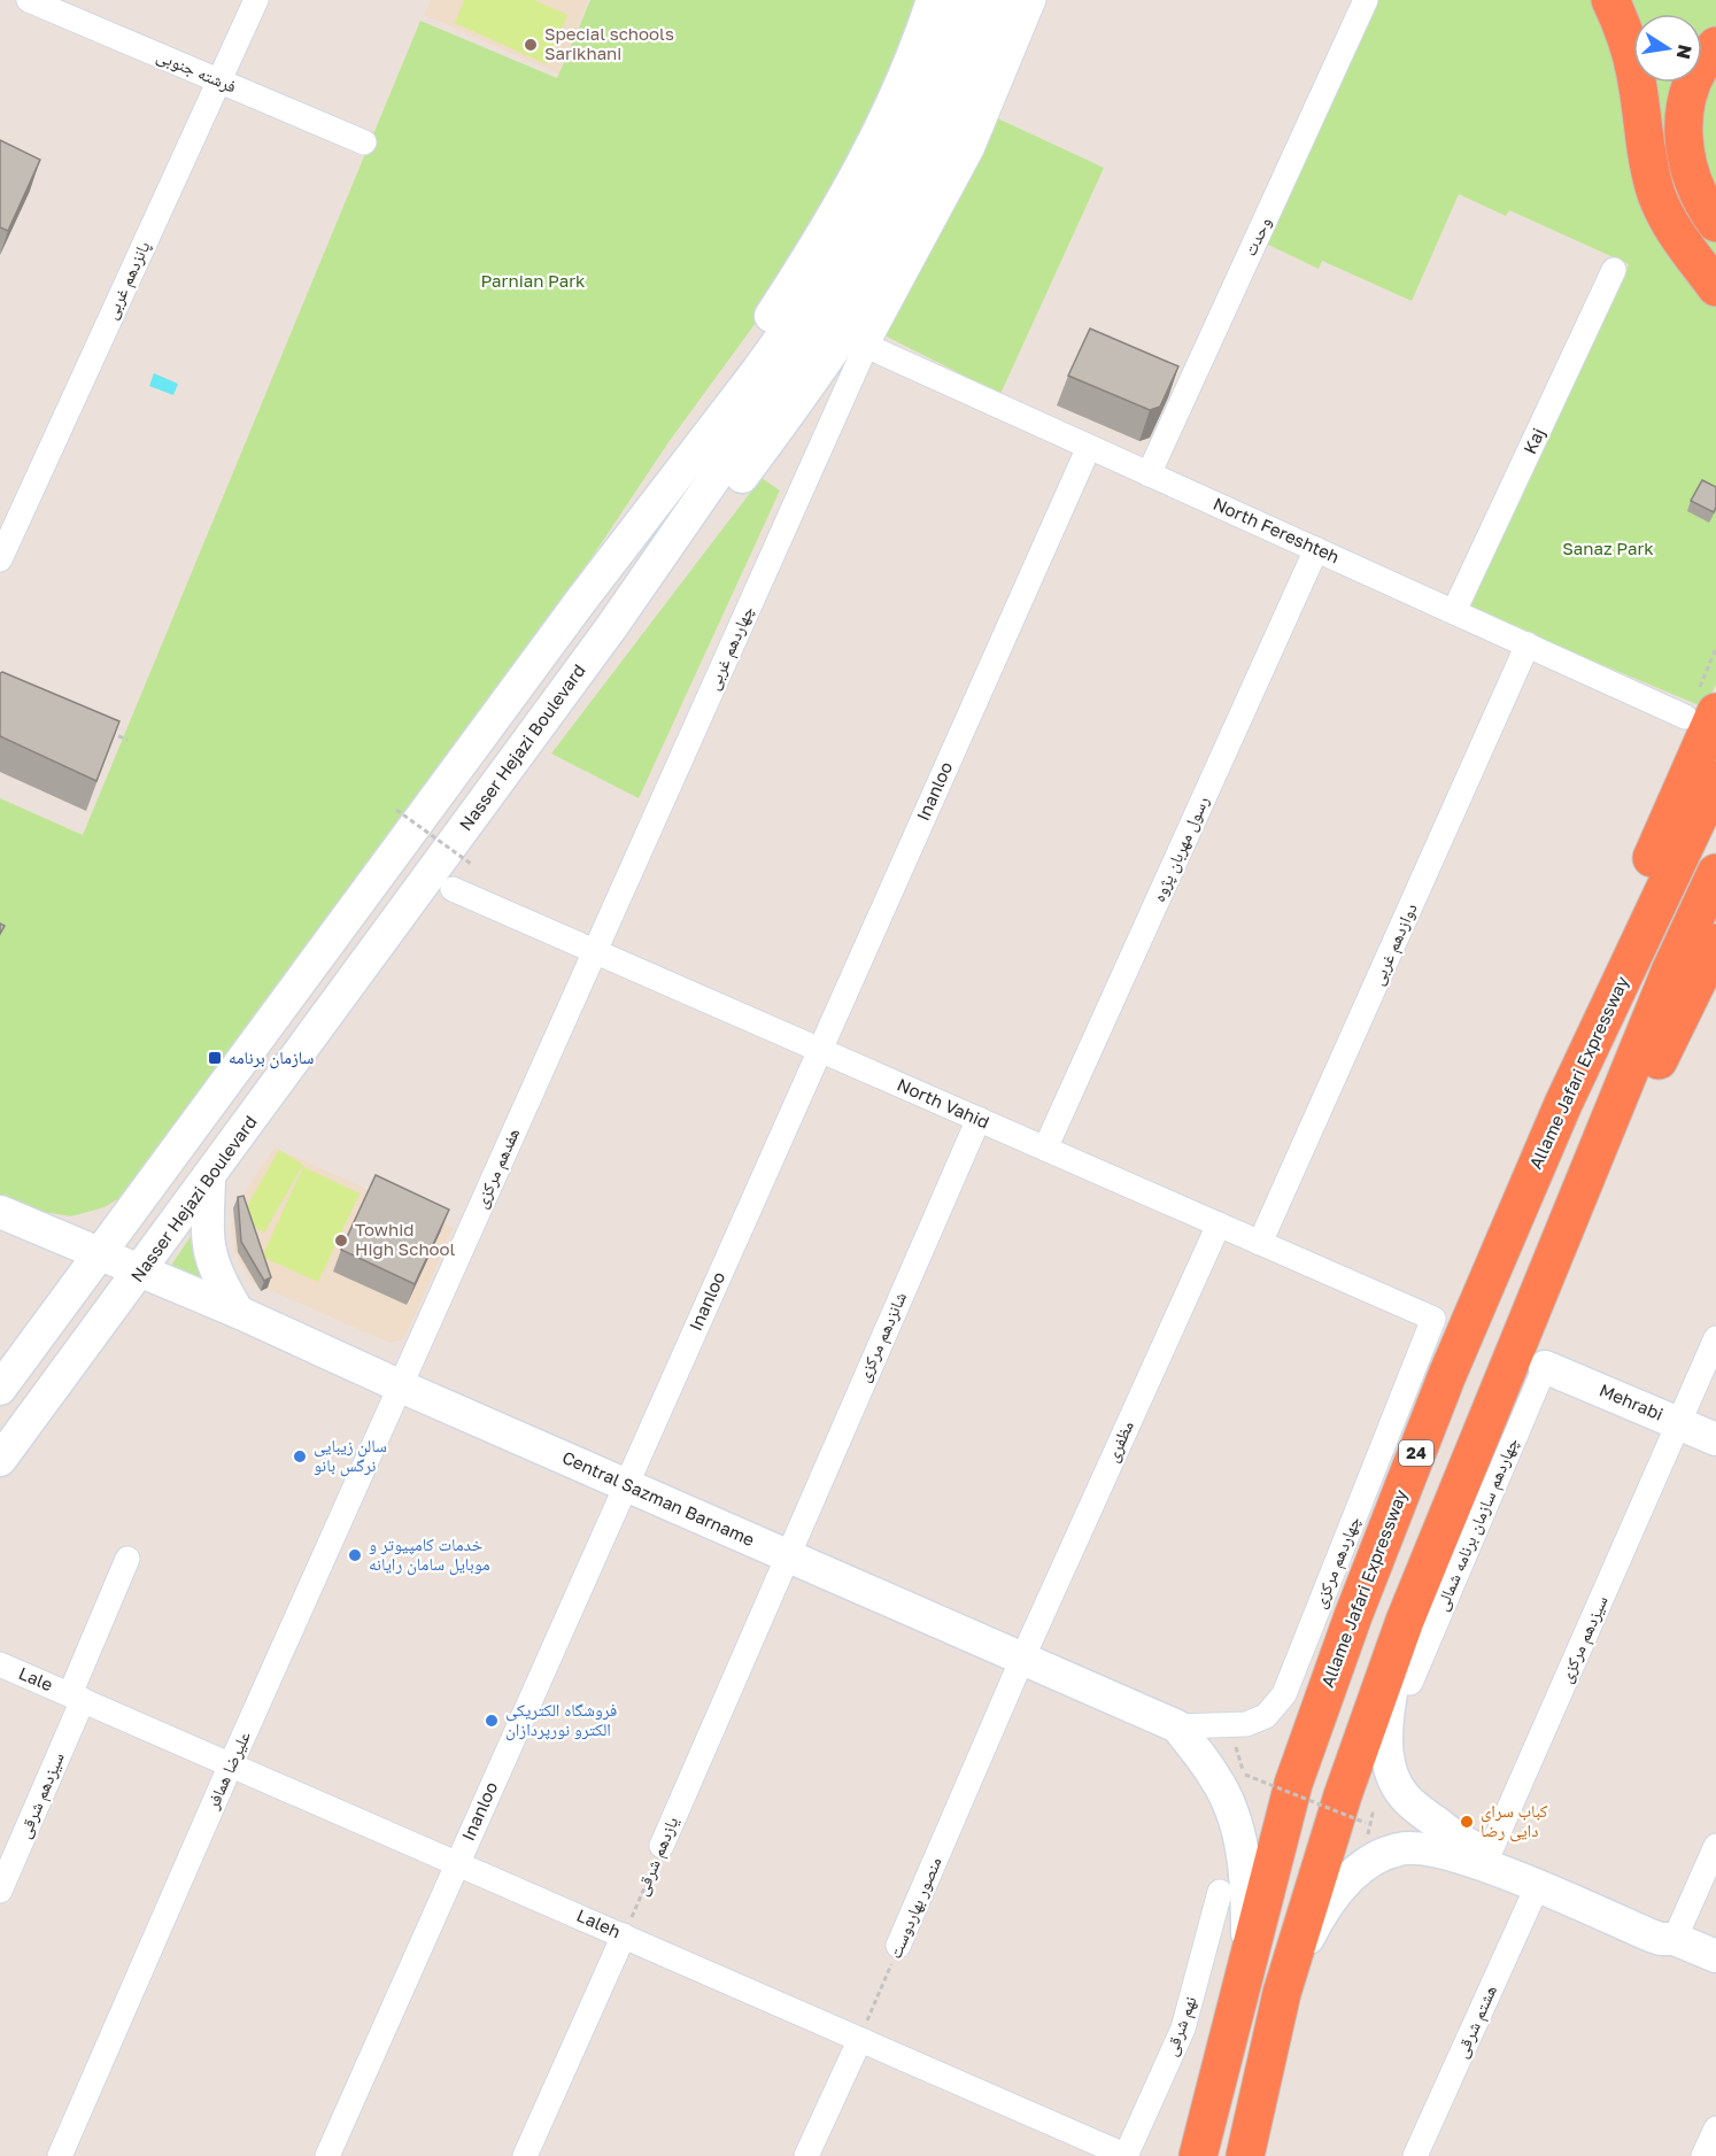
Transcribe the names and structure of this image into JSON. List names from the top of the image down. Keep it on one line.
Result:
{"streets":{"highway":["Allame Jafari Expressway","24"],"main road":["Nasser Hejazi Boulevard","Mehrabi","Central Sazman Barname"],"street":["فرشته جنوبی","وحدت","پانزدهم غربی","Kaj","North Fereshteh","چهاردهم غربی","Inanloo","رسول مهربان پژوه","دوازدهم غربی","North Vahid","هفدهم مرکزی","شانزدهم مرکزی","مظفری","چهاردهم سازمان برنامه شمالی","چهاردهم مرکزی","سیزدهم مرکزی","Lale","علیرضا همافر","سیزدهم شرقی","یازدهم شرقی","منصور بهاردوست","Laleh","هشتم شرقی","نهم شرقی"]},"crossings":[["فرشته جنوبی","پانزدهم غربی"],["وحدت","North Fereshteh"],["Kaj","North Fereshteh"],["North Fereshteh","چهاردهم غربی"],["North Fereshteh","Inanloo"],["North Fereshteh","رسول مهربان پژوه"],["North Fereshteh","دوازدهم غربی"],["چهاردهم غربی","North Vahid"],["چهاردهم غربی","هفدهم مرکزی"],["Nasser Hejazi Boulevard","Central Sazman Barname"],["Inanloo","North Vahid"],["Inanloo","Central Sazman Barname"],["Inanloo","Laleh"],["رسول مهربان پژوه","North Vahid"],["دوازدهم غربی","North Vahid"],["North Vahid","هفدهم مرکزی"],["North Vahid","شانزدهم مرکزی"],["North Vahid","مظفری"],["North Vahid","چهاردهم مرکزی"],["هفدهم مرکزی","Central Sazman Barname"],["هفدهم مرکزی","علیرضا همافر"],["شانزدهم مرکزی","Central Sazman Barname"],["شانزدهم مرکزی","یازدهم شرقی"],["Mehrabi","چهاردهم سازمان برنامه شمالی"],["Mehrabi","سیزدهم مرکزی"],["مظفری","Central Sazman Barname"],["مظفری","منصور بهاردوست"],["Central Sazman Barname","چهاردهم مرکزی"],["Central Sazman Barname","علیرضا همافر"],["Central Sazman Barname","یازدهم شرقی"],["Central Sazman Barname","منصور بهاردوست"],["Lale","سیزدهم شرقی"],["Lale","Laleh"],["علیرضا همافر","Laleh"],["سیزدهم شرقی","Laleh"],["یازدهم شرقی","Laleh"],["منصور بهاردوست","Laleh"],["Laleh","نهم شرقی"]],"parks":["Parnian Park","Sanaz Park"],"places":{"other":["Special schools Sarikhani","Towhid High School","سالن زیبایی نرگس بانو","خدمات کامپیوتر و موبایل سامان رایانه","فروشگاه الکتریکی الکترو نورپردازان","کباب سرای دایی رضا"],"transit":["سازمان برنامه"]},"north":"right"}
